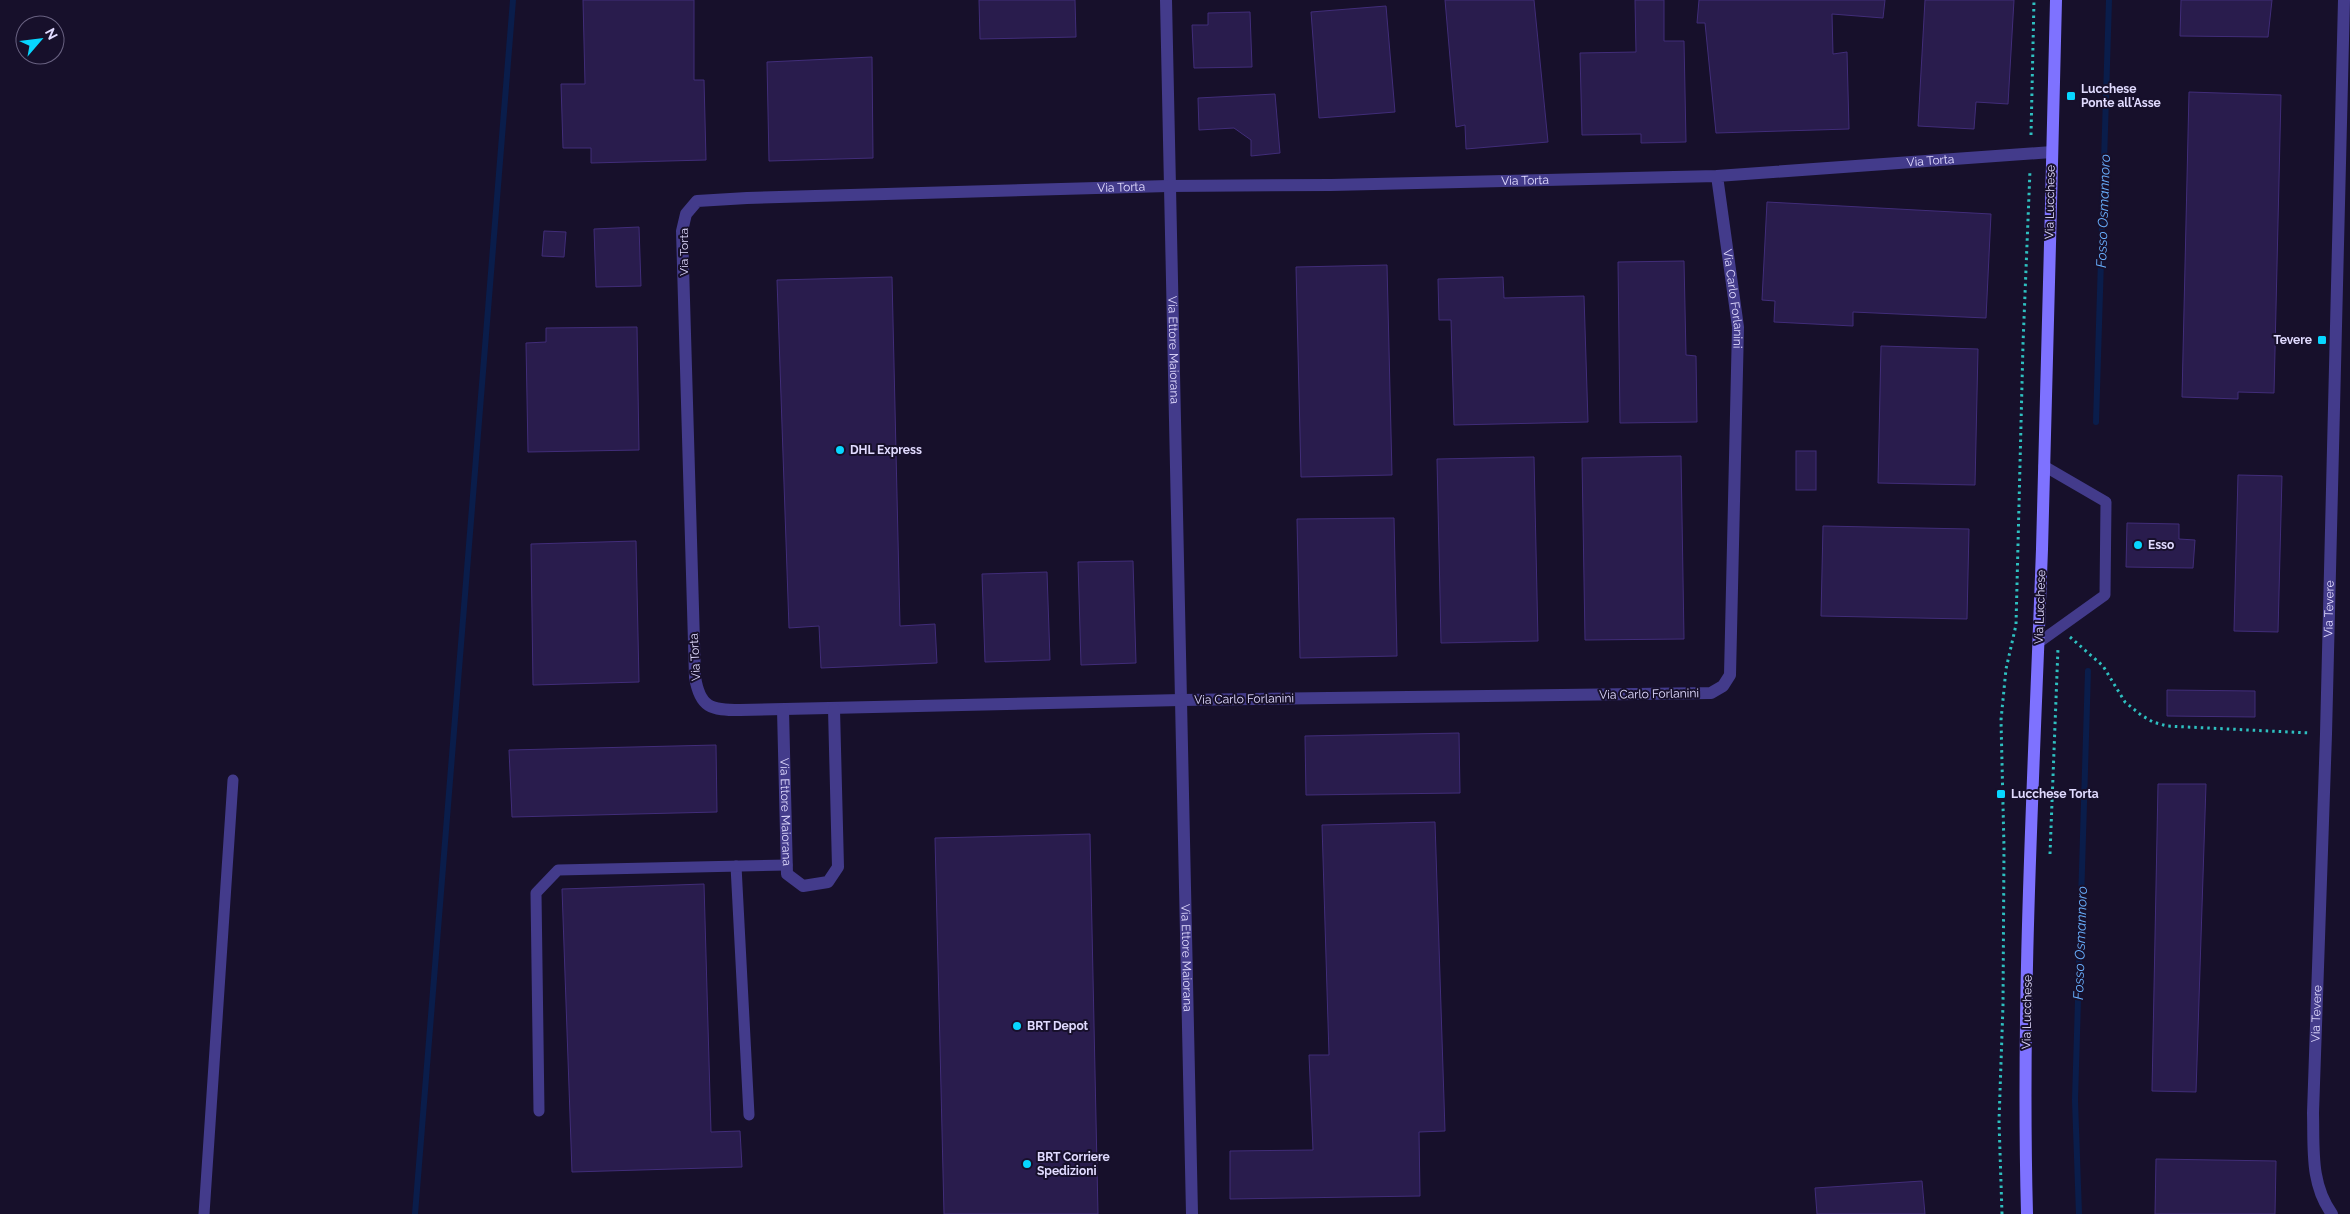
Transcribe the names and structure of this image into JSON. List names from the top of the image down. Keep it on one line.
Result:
{"streets":{"main road":["Via Lucchese"],"street":["Via Torta","Via Carlo Forlanini","Via Ettore Maiorana","Via Tevere"]},"crossings":[["Via Torta","Via Lucchese"],["Via Torta","Via Carlo Forlanini"],["Via Torta","Via Ettore Maiorana"],["Via Carlo Forlanini","Via Ettore Maiorana"]],"water":["Fosso Osmannoro"],"places":{"transit":["Lucchese Ponte all'Asse","Tevere","Lucchese Torta"],"other":["DHL Express","Esso","BRT Depot","BRT Corriere Spedizioni"]},"north":"top right"}
